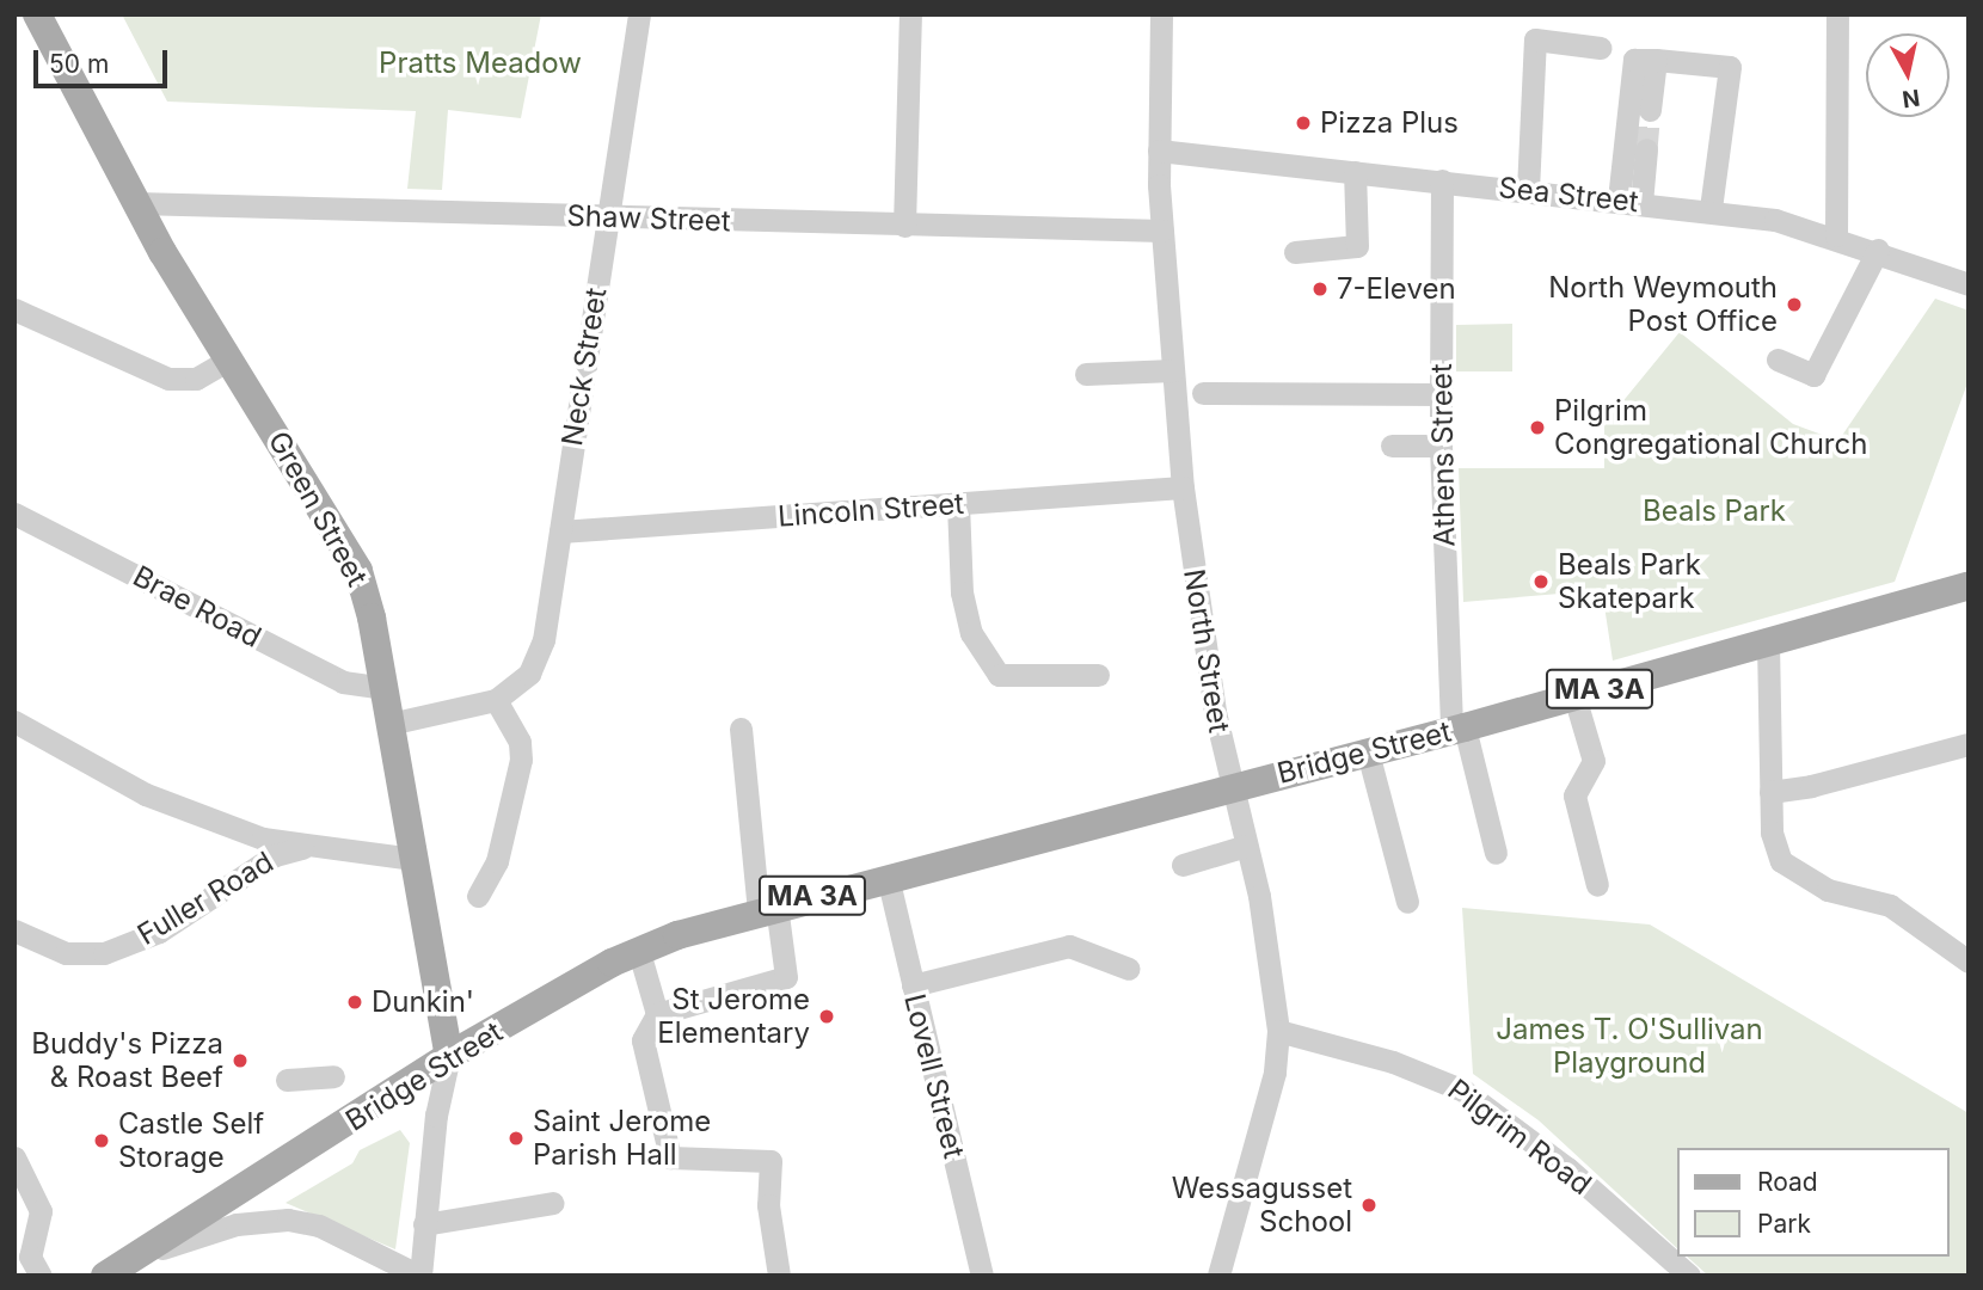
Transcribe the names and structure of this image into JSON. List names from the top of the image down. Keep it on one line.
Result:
{"streets":{"main road":["Green Street","MA 3A","Bridge Street"],"street":["Sea Street","Shaw Street","Neck Street","Athens Street","Lincoln Street","Brae Road","North Street","Fuller Road","Lovell Street","Pilgrim Road"]},"crossings":[["Sea Street","Athens Street"],["Sea Street","North Street"],["Shaw Street","Neck Street"],["Shaw Street","Green Street"],["Shaw Street","North Street"],["Neck Street","Green Street"],["Neck Street","Lincoln Street"],["Athens Street","Bridge Street"],["Green Street","Brae Road"],["Green Street","Bridge Street"],["Lincoln Street","North Street"],["North Street","Bridge Street"],["North Street","Pilgrim Road"],["Bridge Street","Lovell Street"]],"parks":["Pratts Meadow","Beals Park","James T. O'Sullivan Playground"],"places":["Pizza Plus","7-Eleven","North Weymouth Post Office","Pilgrim Congregational Church","Beals Park Skatepark","Dunkin'","St Jerome Elementary","Buddy's Pizza & Roast Beef","Saint Jerome Parish Hall","Castle Self Storage","Wessagusset School"],"legend":["Road","Park"],"scale_bar":"50 m","north":"bottom"}
